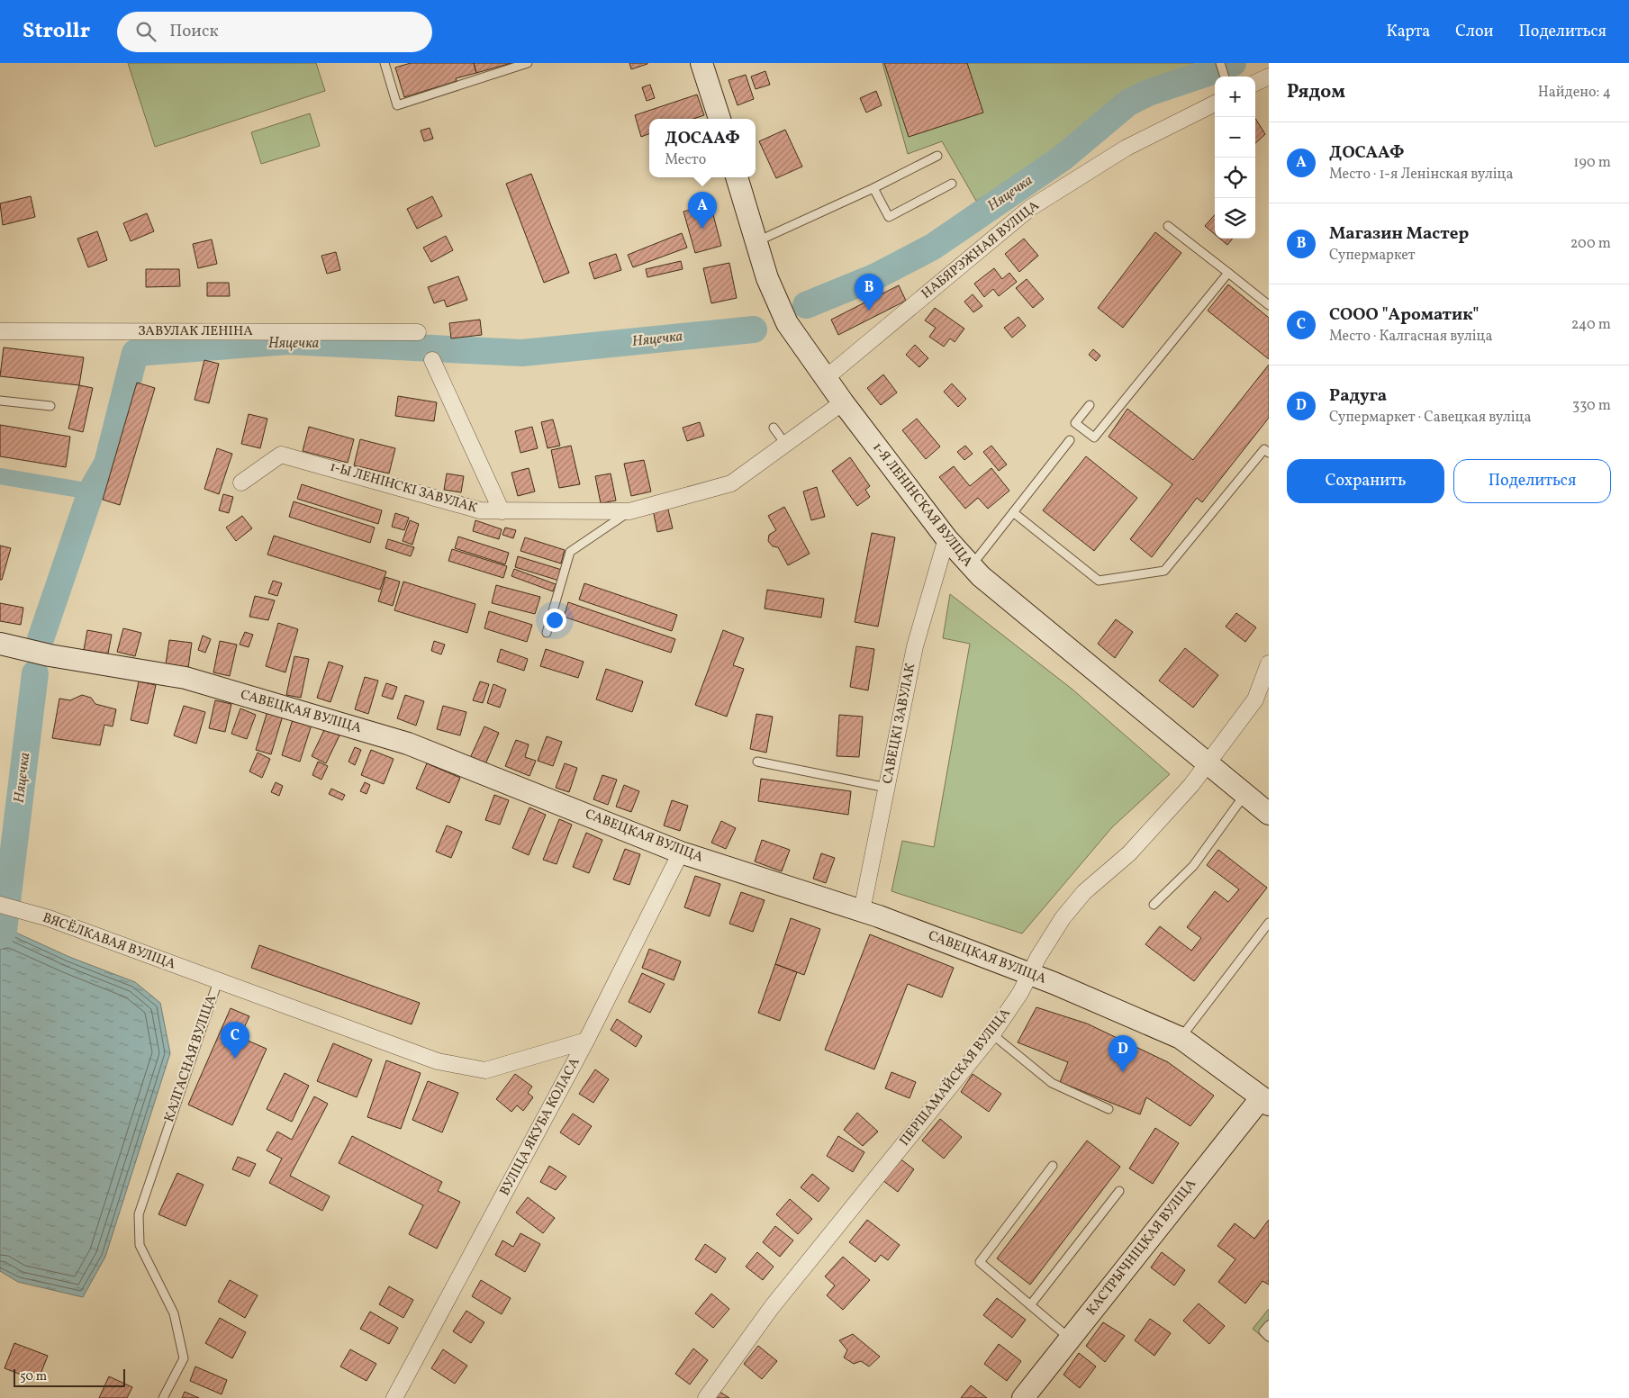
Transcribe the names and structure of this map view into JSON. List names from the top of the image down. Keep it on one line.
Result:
{"streets":{"street":["НАБЯРЭЖНАЯ ВУЛІЦА","ЗАВУЛАК ЛЕНІНА","1-Ы ЛЕНІНСКІ ЗАВУЛАК","1-Я ЛЕНІНСКАЯ ВУЛІЦА","САВЕЦКАЯ ВУЛІЦА","САВЕЦКІ ЗАВУЛАК","ВЯСЁЛКАВАЯ ВУЛІЦА","КАЛГАСНАЯ ВУЛІЦА","ПЕРШАМАЙСКАЯ ВУЛІЦА","ВУЛІЦА ЯКУБА КОЛАСА","КАСТРЫЧНІЦКАЯ ВУЛІЦА"]},"crossings":[["НАБЯРЭЖНАЯ ВУЛІЦА","1-Я ЛЕНІНСКАЯ ВУЛІЦА"],["1-Ы ЛЕНІНСКІ ЗАВУЛАК","1-Я ЛЕНІНСКАЯ ВУЛІЦА"],["1-Я ЛЕНІНСКАЯ ВУЛІЦА","САВЕЦКІ ЗАВУЛАК"],["1-Я ЛЕНІНСКАЯ ВУЛІЦА","ПЕРШАМАЙСКАЯ ВУЛІЦА"],["САВЕЦКАЯ ВУЛІЦА","САВЕЦКІ ЗАВУЛАК"],["САВЕЦКАЯ ВУЛІЦА","ПЕРШАМАЙСКАЯ ВУЛІЦА"],["САВЕЦКАЯ ВУЛІЦА","ВУЛІЦА ЯКУБА КОЛАСА"],["САВЕЦКАЯ ВУЛІЦА","КАСТРЫЧНІЦКАЯ ВУЛІЦА"],["ВЯСЁЛКАВАЯ ВУЛІЦА","КАЛГАСНАЯ ВУЛІЦА"],["КАЛГАСНАЯ ВУЛІЦА","ВУЛІЦА ЯКУБА КОЛАСА"]],"water":["Няцечка"],"scale_bar":"50 m","page":{"header":"Strollr","search":"Поиск","nav":["Карта","Слои","Поделиться"],"heading":["Рядом","Найдено: 4"],"map_buttons":["+","−"],"popup":["ДОСААФ","Место"],"list":[{"mark":"A","name":"ДОСААФ","note":"Место · 1-я Ленінская вуліца","value":"190 m"},{"mark":"B","name":"Магазин Мастер","note":"Супермаркет","value":"200 m"},{"mark":"C","name":"СООО \"Ароматик\"","note":"Место · Калгасная вуліца","value":"240 m"},{"mark":"D","name":"Радуга","note":"Супермаркет · Савецкая вуліца","value":"330 m"}],"pins":["A","B","C","D"],"buttons":["Сохранить","Поделиться"],"scale":"50 m"}}
